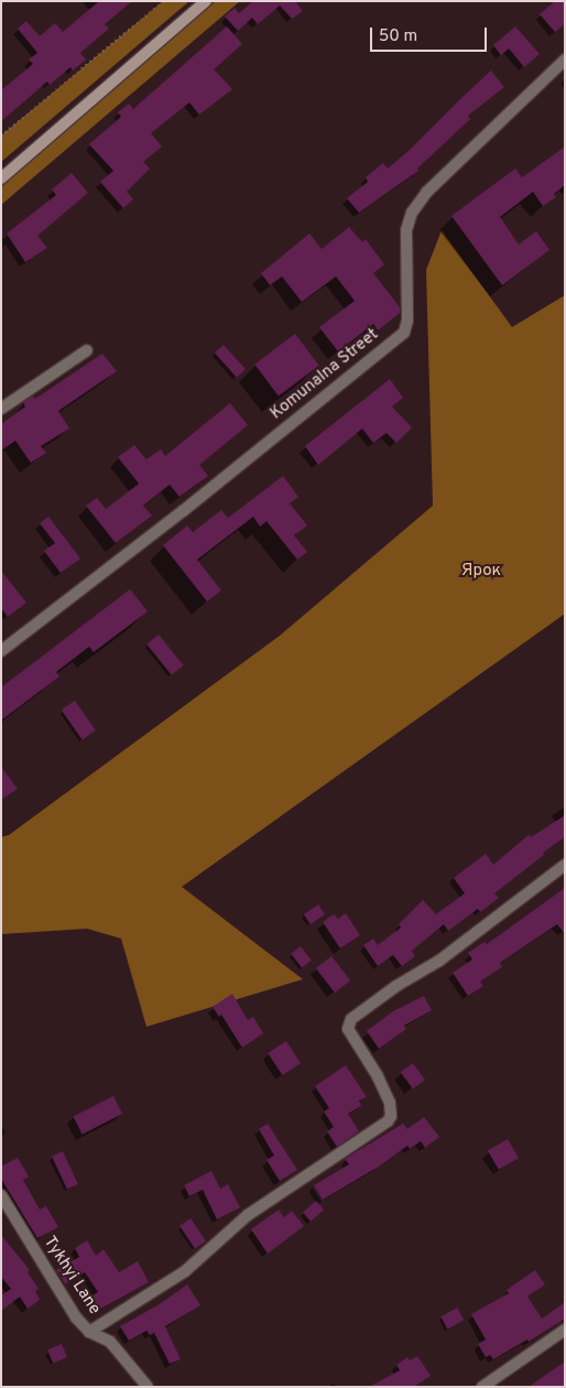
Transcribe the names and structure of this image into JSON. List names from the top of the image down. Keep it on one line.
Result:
{"streets":{"street":["Komunalna Street","Tykhyi Lane"]},"parks":["Ярок"],"scale_bar":"50 m"}
